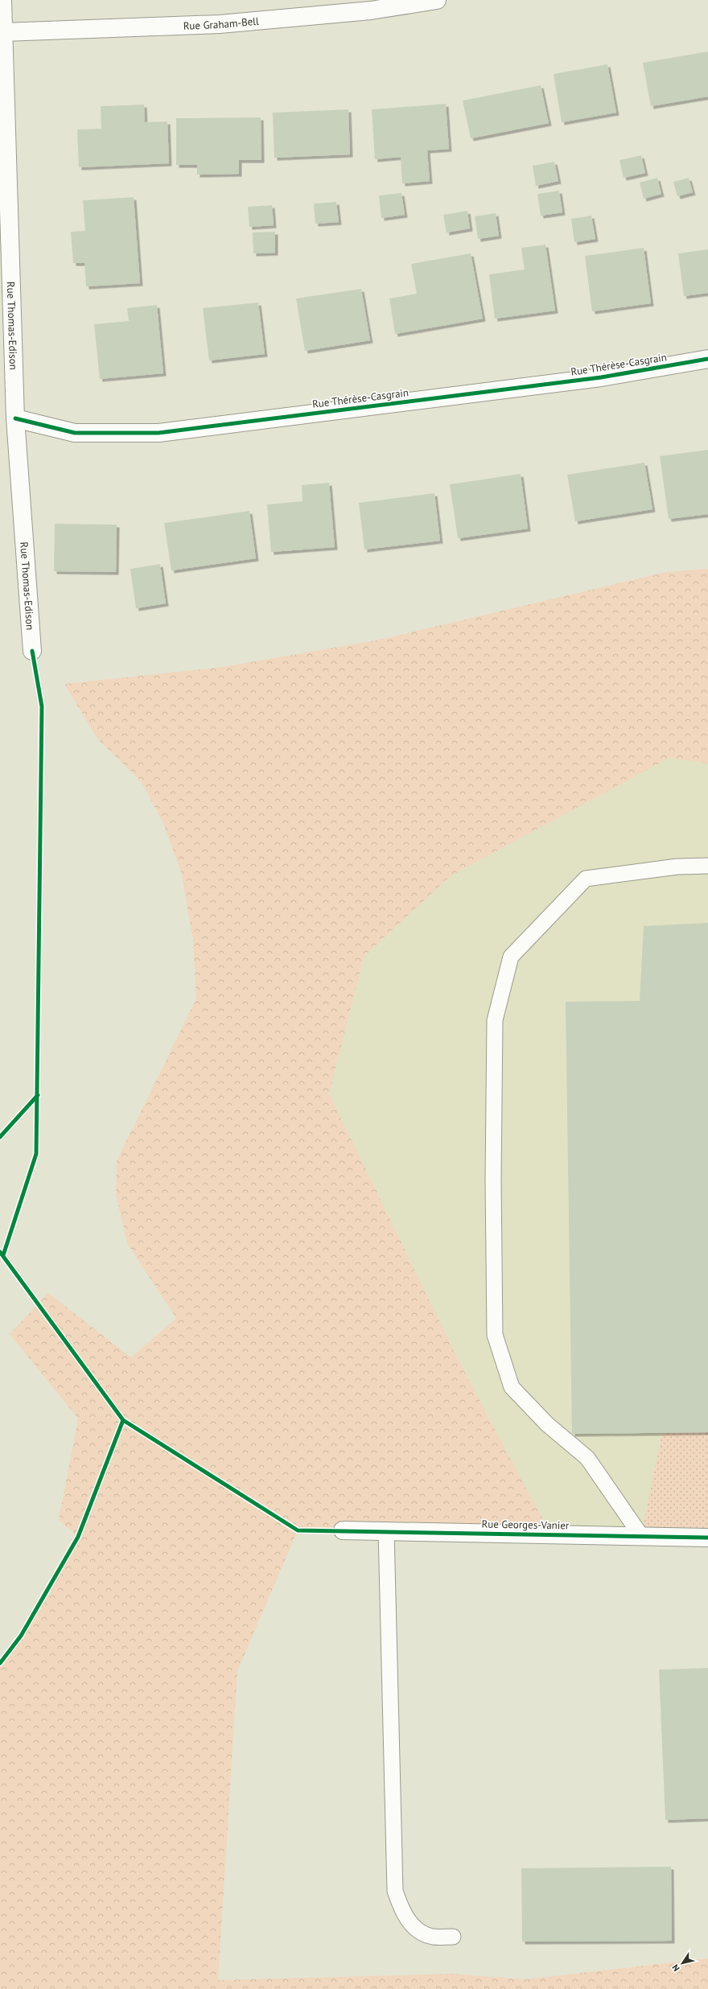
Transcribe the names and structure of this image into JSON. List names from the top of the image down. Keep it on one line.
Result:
{"streets":{"street":["Rue Graham-Bell","Rue Thomas-Edison","Rue Thérèse-Casgrain","Rue Georges-Vanier"]},"crossings":[["Rue Graham-Bell","Rue Thomas-Edison"],["Rue Thomas-Edison","Rue Thérèse-Casgrain"]],"north":"bottom left"}
